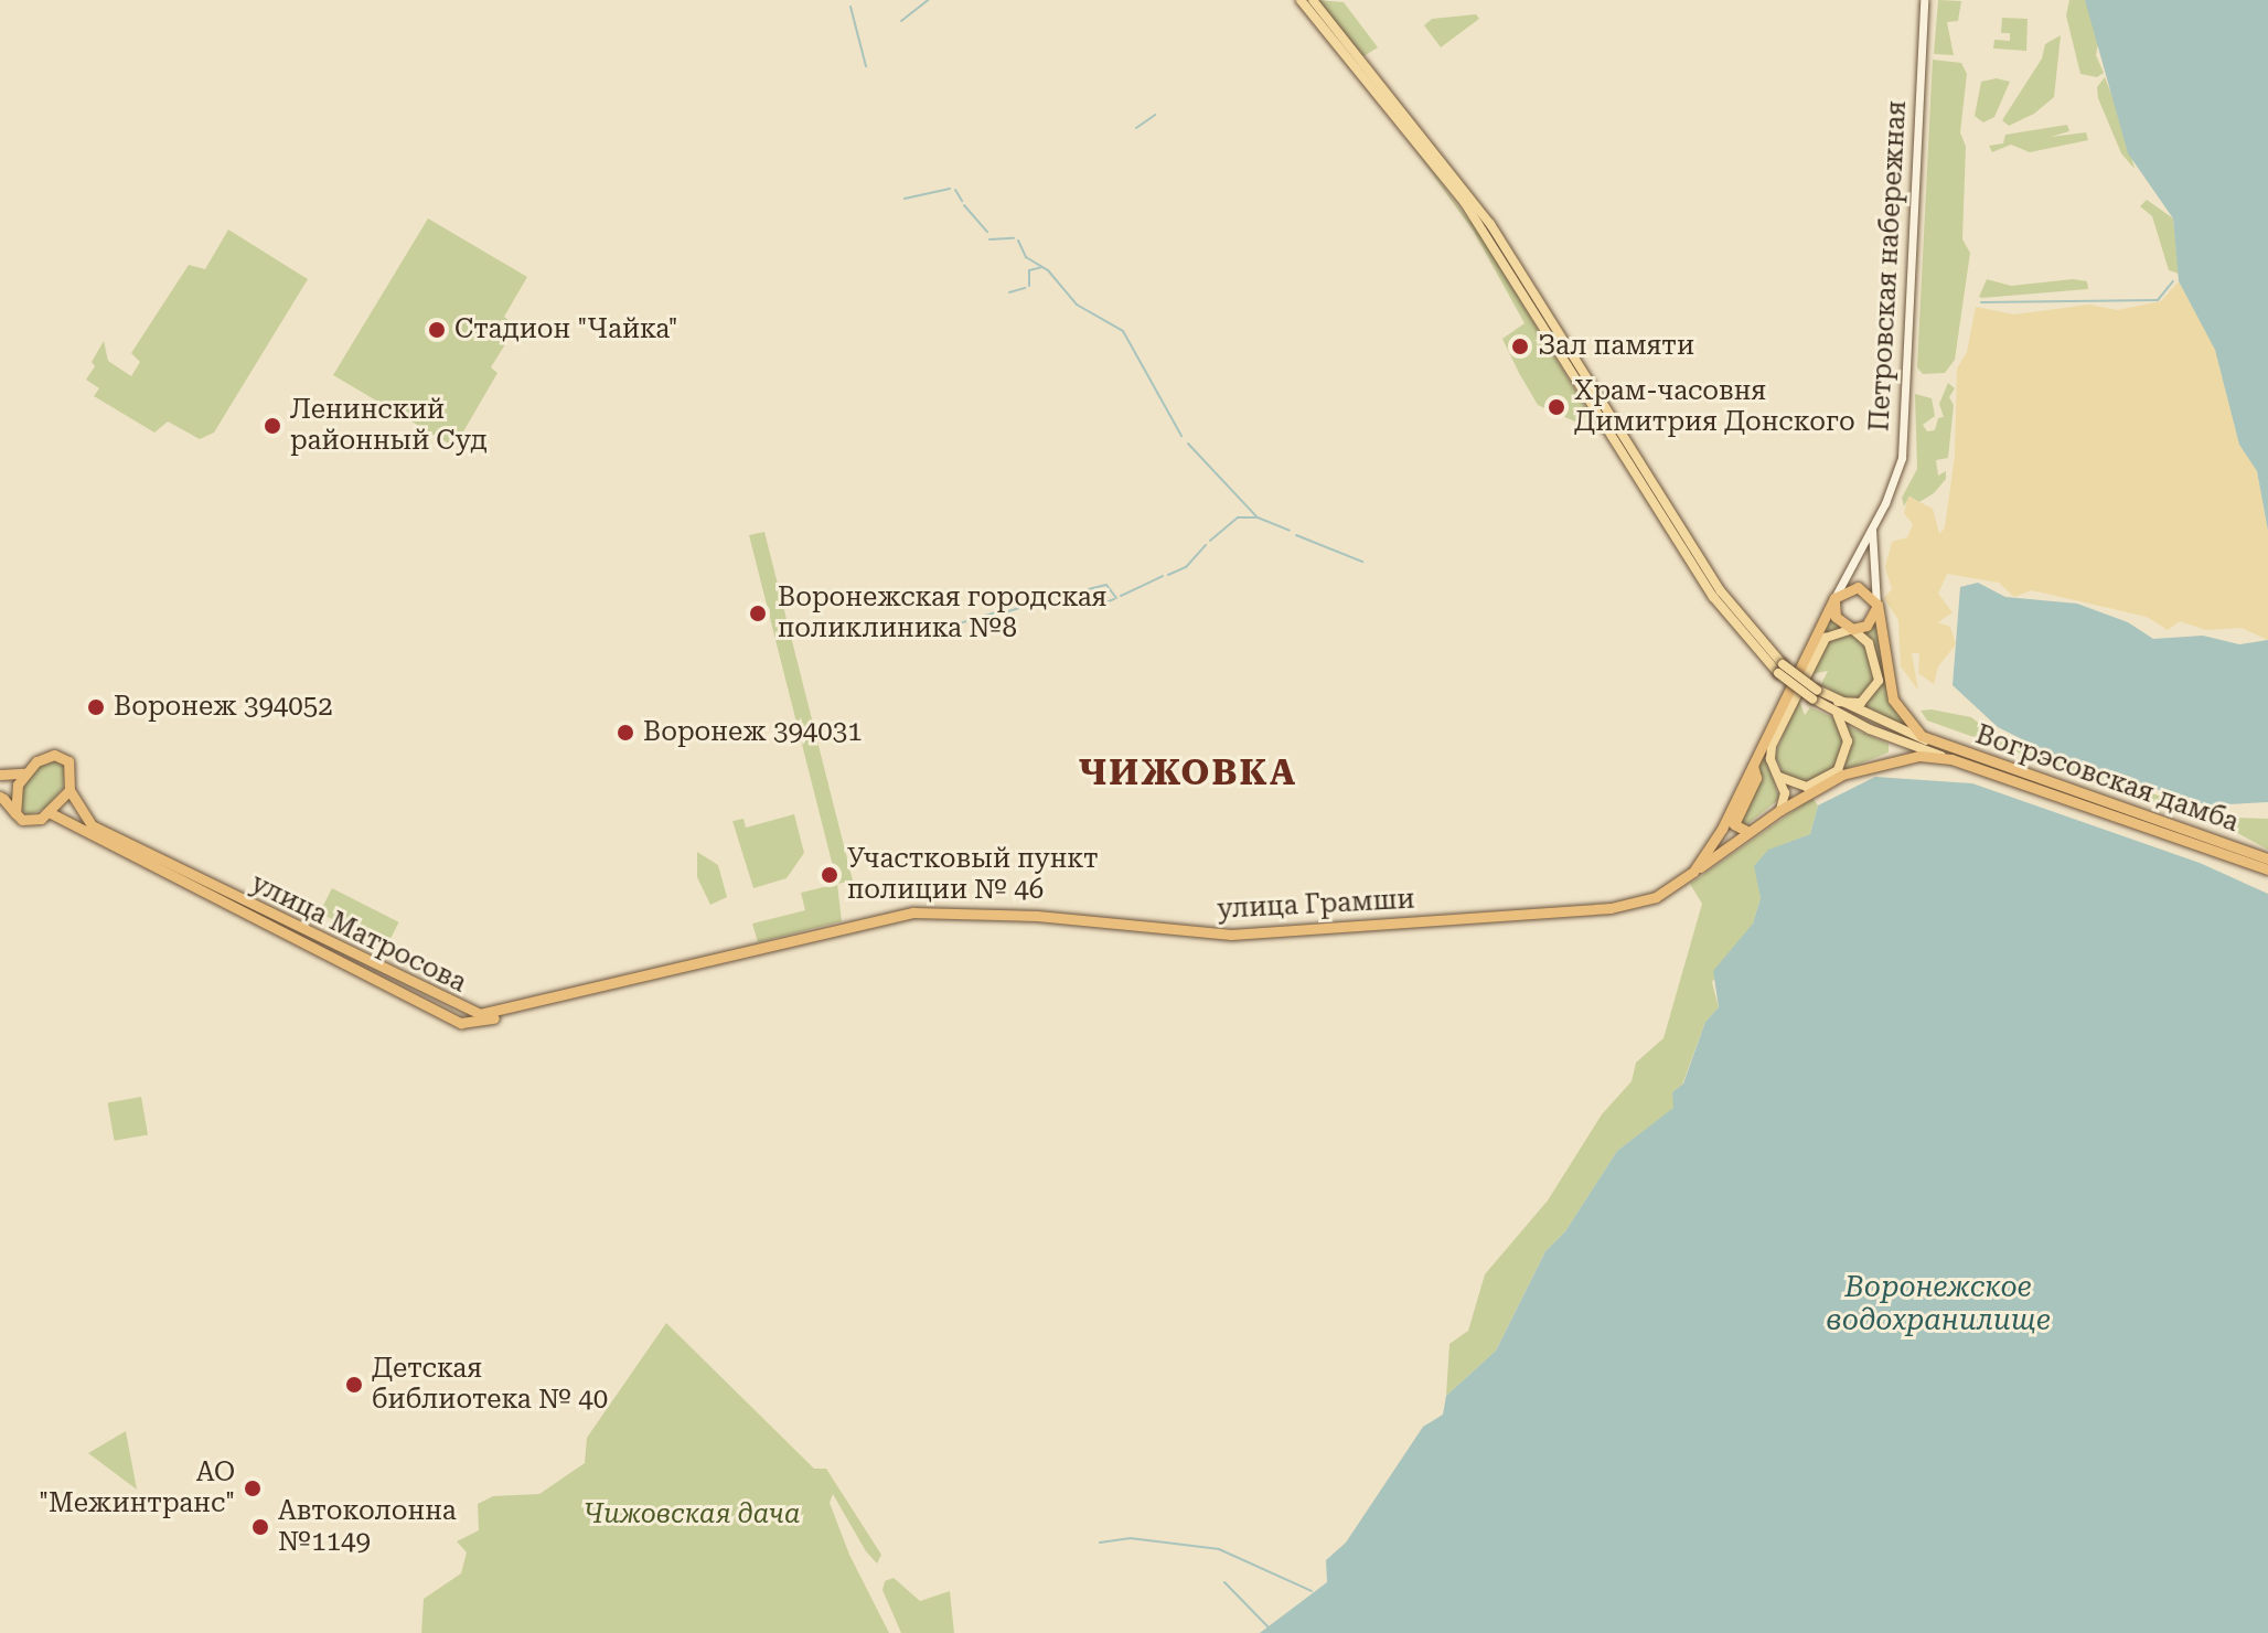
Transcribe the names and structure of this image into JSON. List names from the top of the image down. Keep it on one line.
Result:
{"streets":{"highway":["Петровская набережная","Вогрэсовская дамба","улица Грамши","улица Матросова"]},"crossings":[["Петровская набережная","улица Грамши"],["Вогрэсовская дамба","улица Грамши"],["улица Грамши","улица Матросова"]],"districts":["ЧИЖОВКА"],"water":["Воронежское водохранилище"],"parks":["Чижовская дача"],"places":["Стадион \"Чайка\"","Зал памяти","Храм-часовня Димитрия Донского","Ленинский районный Суд","Воронежская городская поликлиника №8","Воронеж 394052","Воронеж 394031","Участковый пункт полиции № 46","Детская библиотека № 40","АО \"Межинтранс\"","Автоколонна №1149"]}
